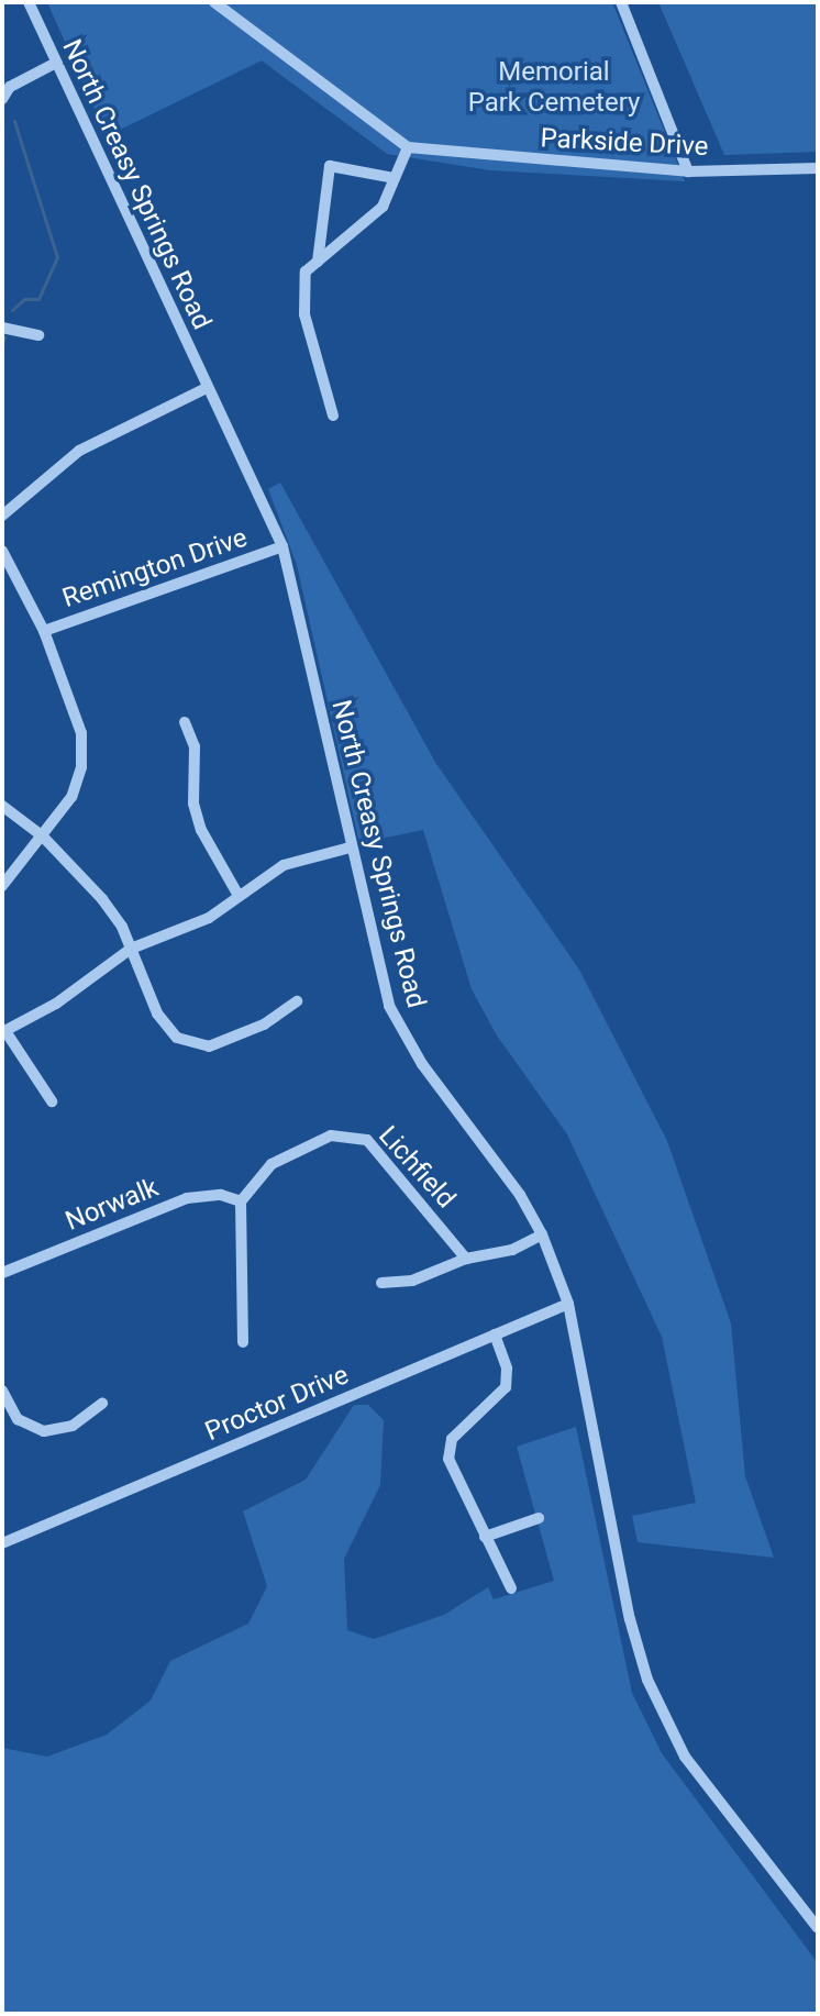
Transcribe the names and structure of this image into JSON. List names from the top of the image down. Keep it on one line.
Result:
{"streets":{"street":["Parkside Drive","North Creasy Springs Road","Remington Drive","Lichfield","Norwalk","Proctor Drive"]},"crossings":[["North Creasy Springs Road","Remington Drive"],["North Creasy Springs Road","Proctor Drive"],["Lichfield","Norwalk"]],"parks":["Memorial Park Cemetery"]}
